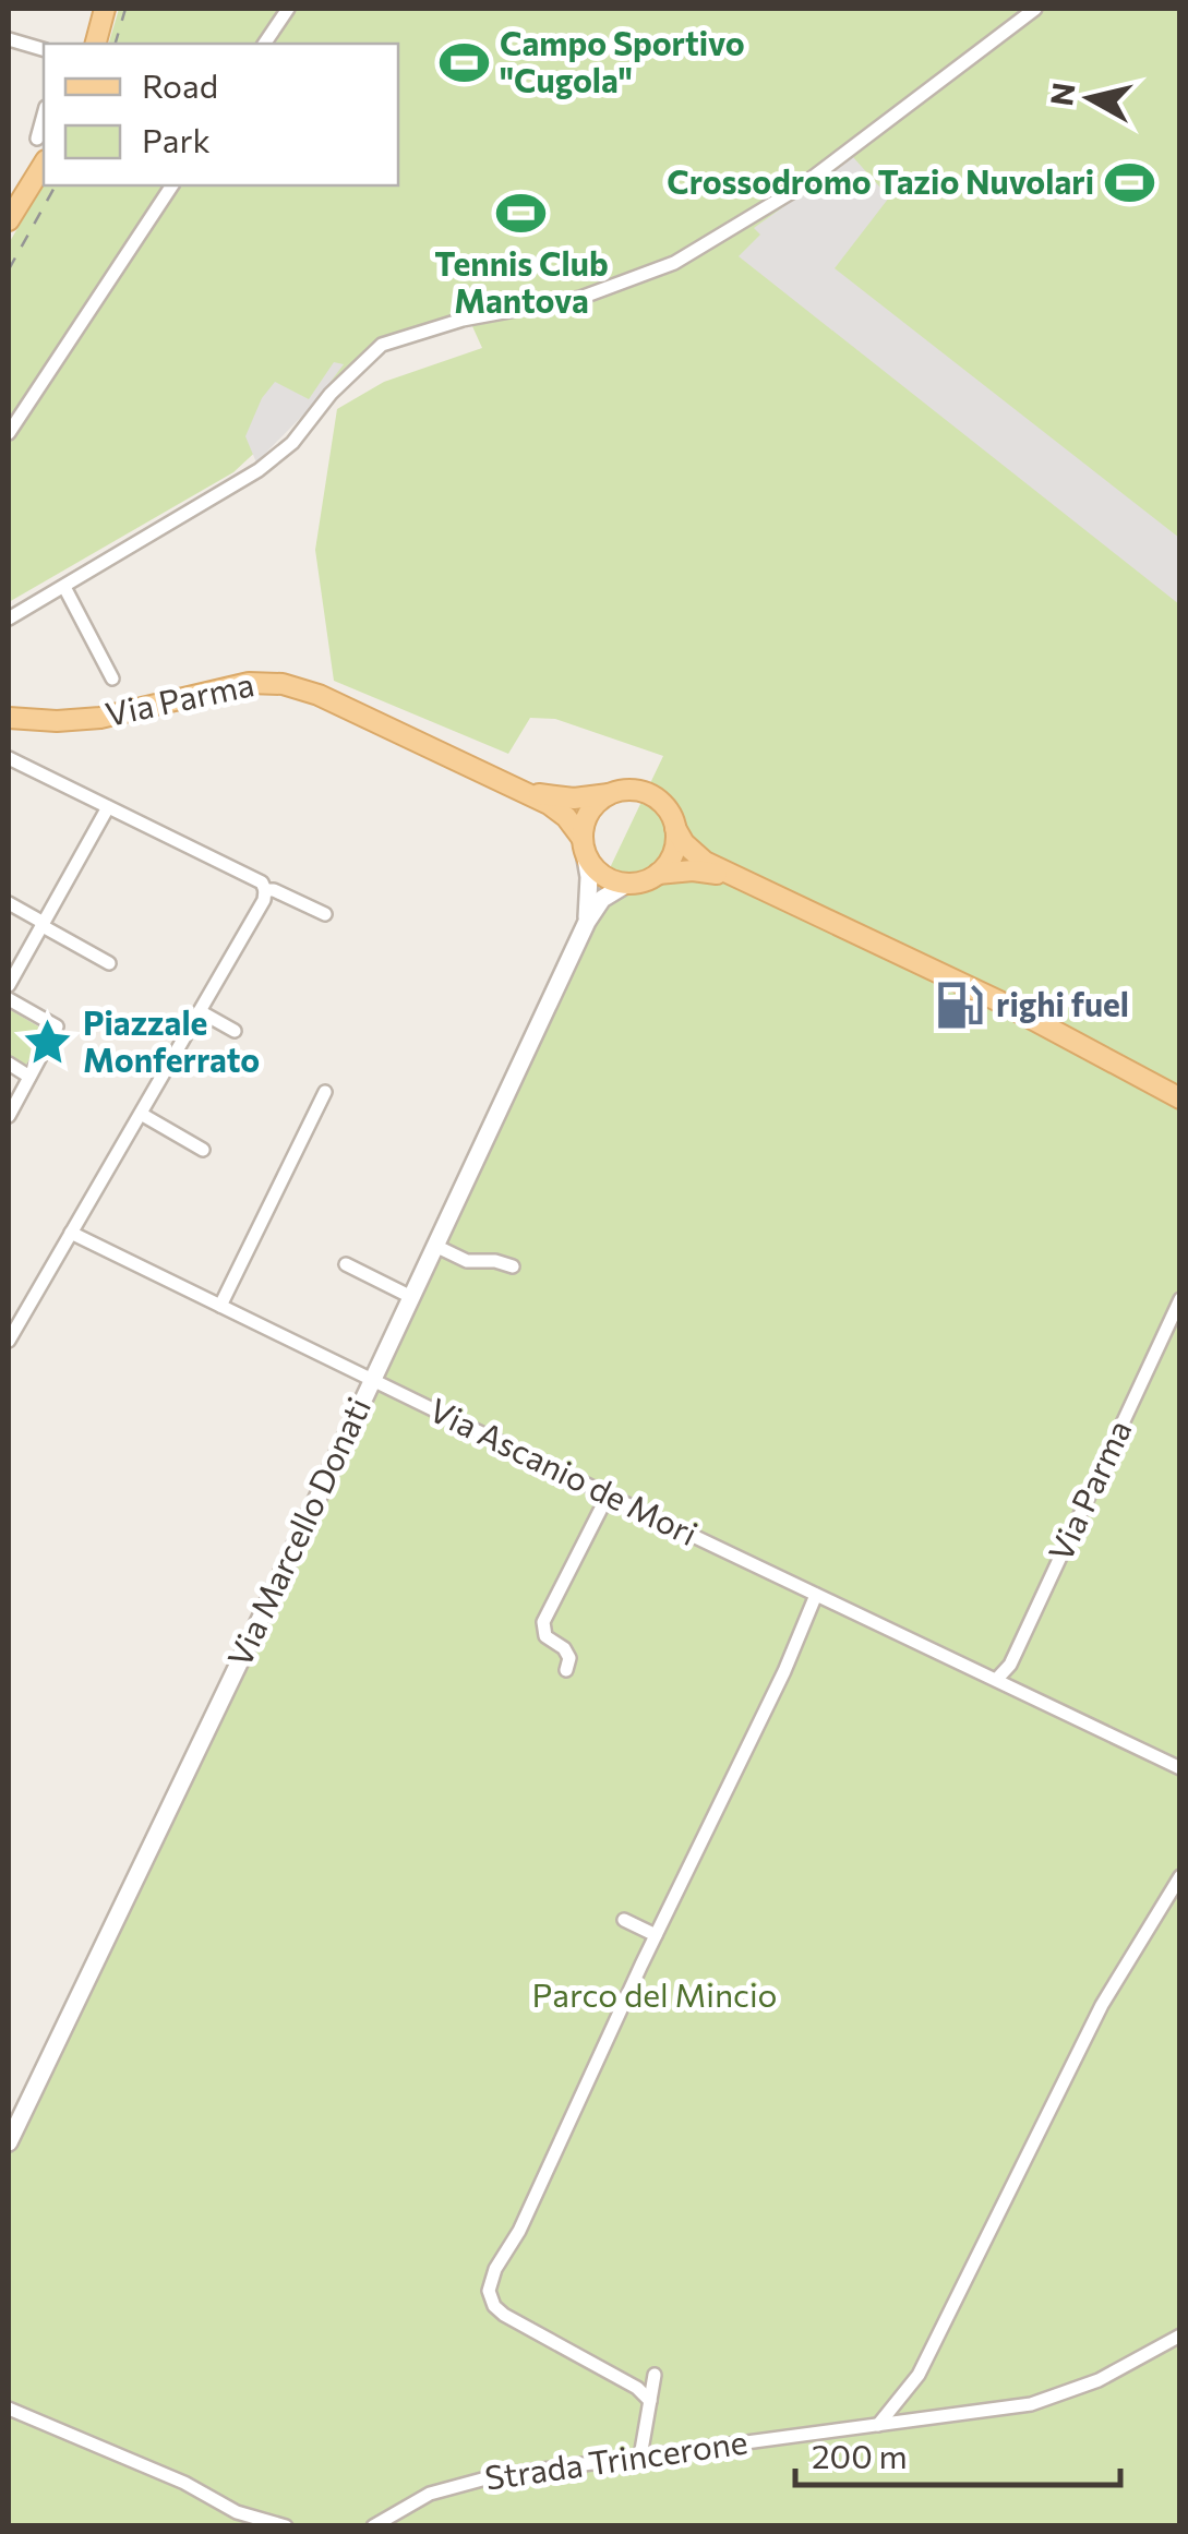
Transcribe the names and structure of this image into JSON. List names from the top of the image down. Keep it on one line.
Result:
{"streets":{"main road":["Via Parma"],"street":["Via Ascanio de Mori","Via Marcello Donati","Strada Trincerone"]},"crossings":[["Via Parma","Via Ascanio de Mori"],["Via Parma","Via Marcello Donati"],["Via Ascanio de Mori","Via Marcello Donati"]],"parks":["Parco del Mincio"],"places":{"sports":["Campo Sportivo \"Cugola\"","Crossodromo Tazio Nuvolari","Tennis Club Mantova"],"fuel station":["righi fuel"],"place":["Piazzale Monferrato"]},"legend":["Road","Park"],"scale_bar":"200 m","north":"left"}
